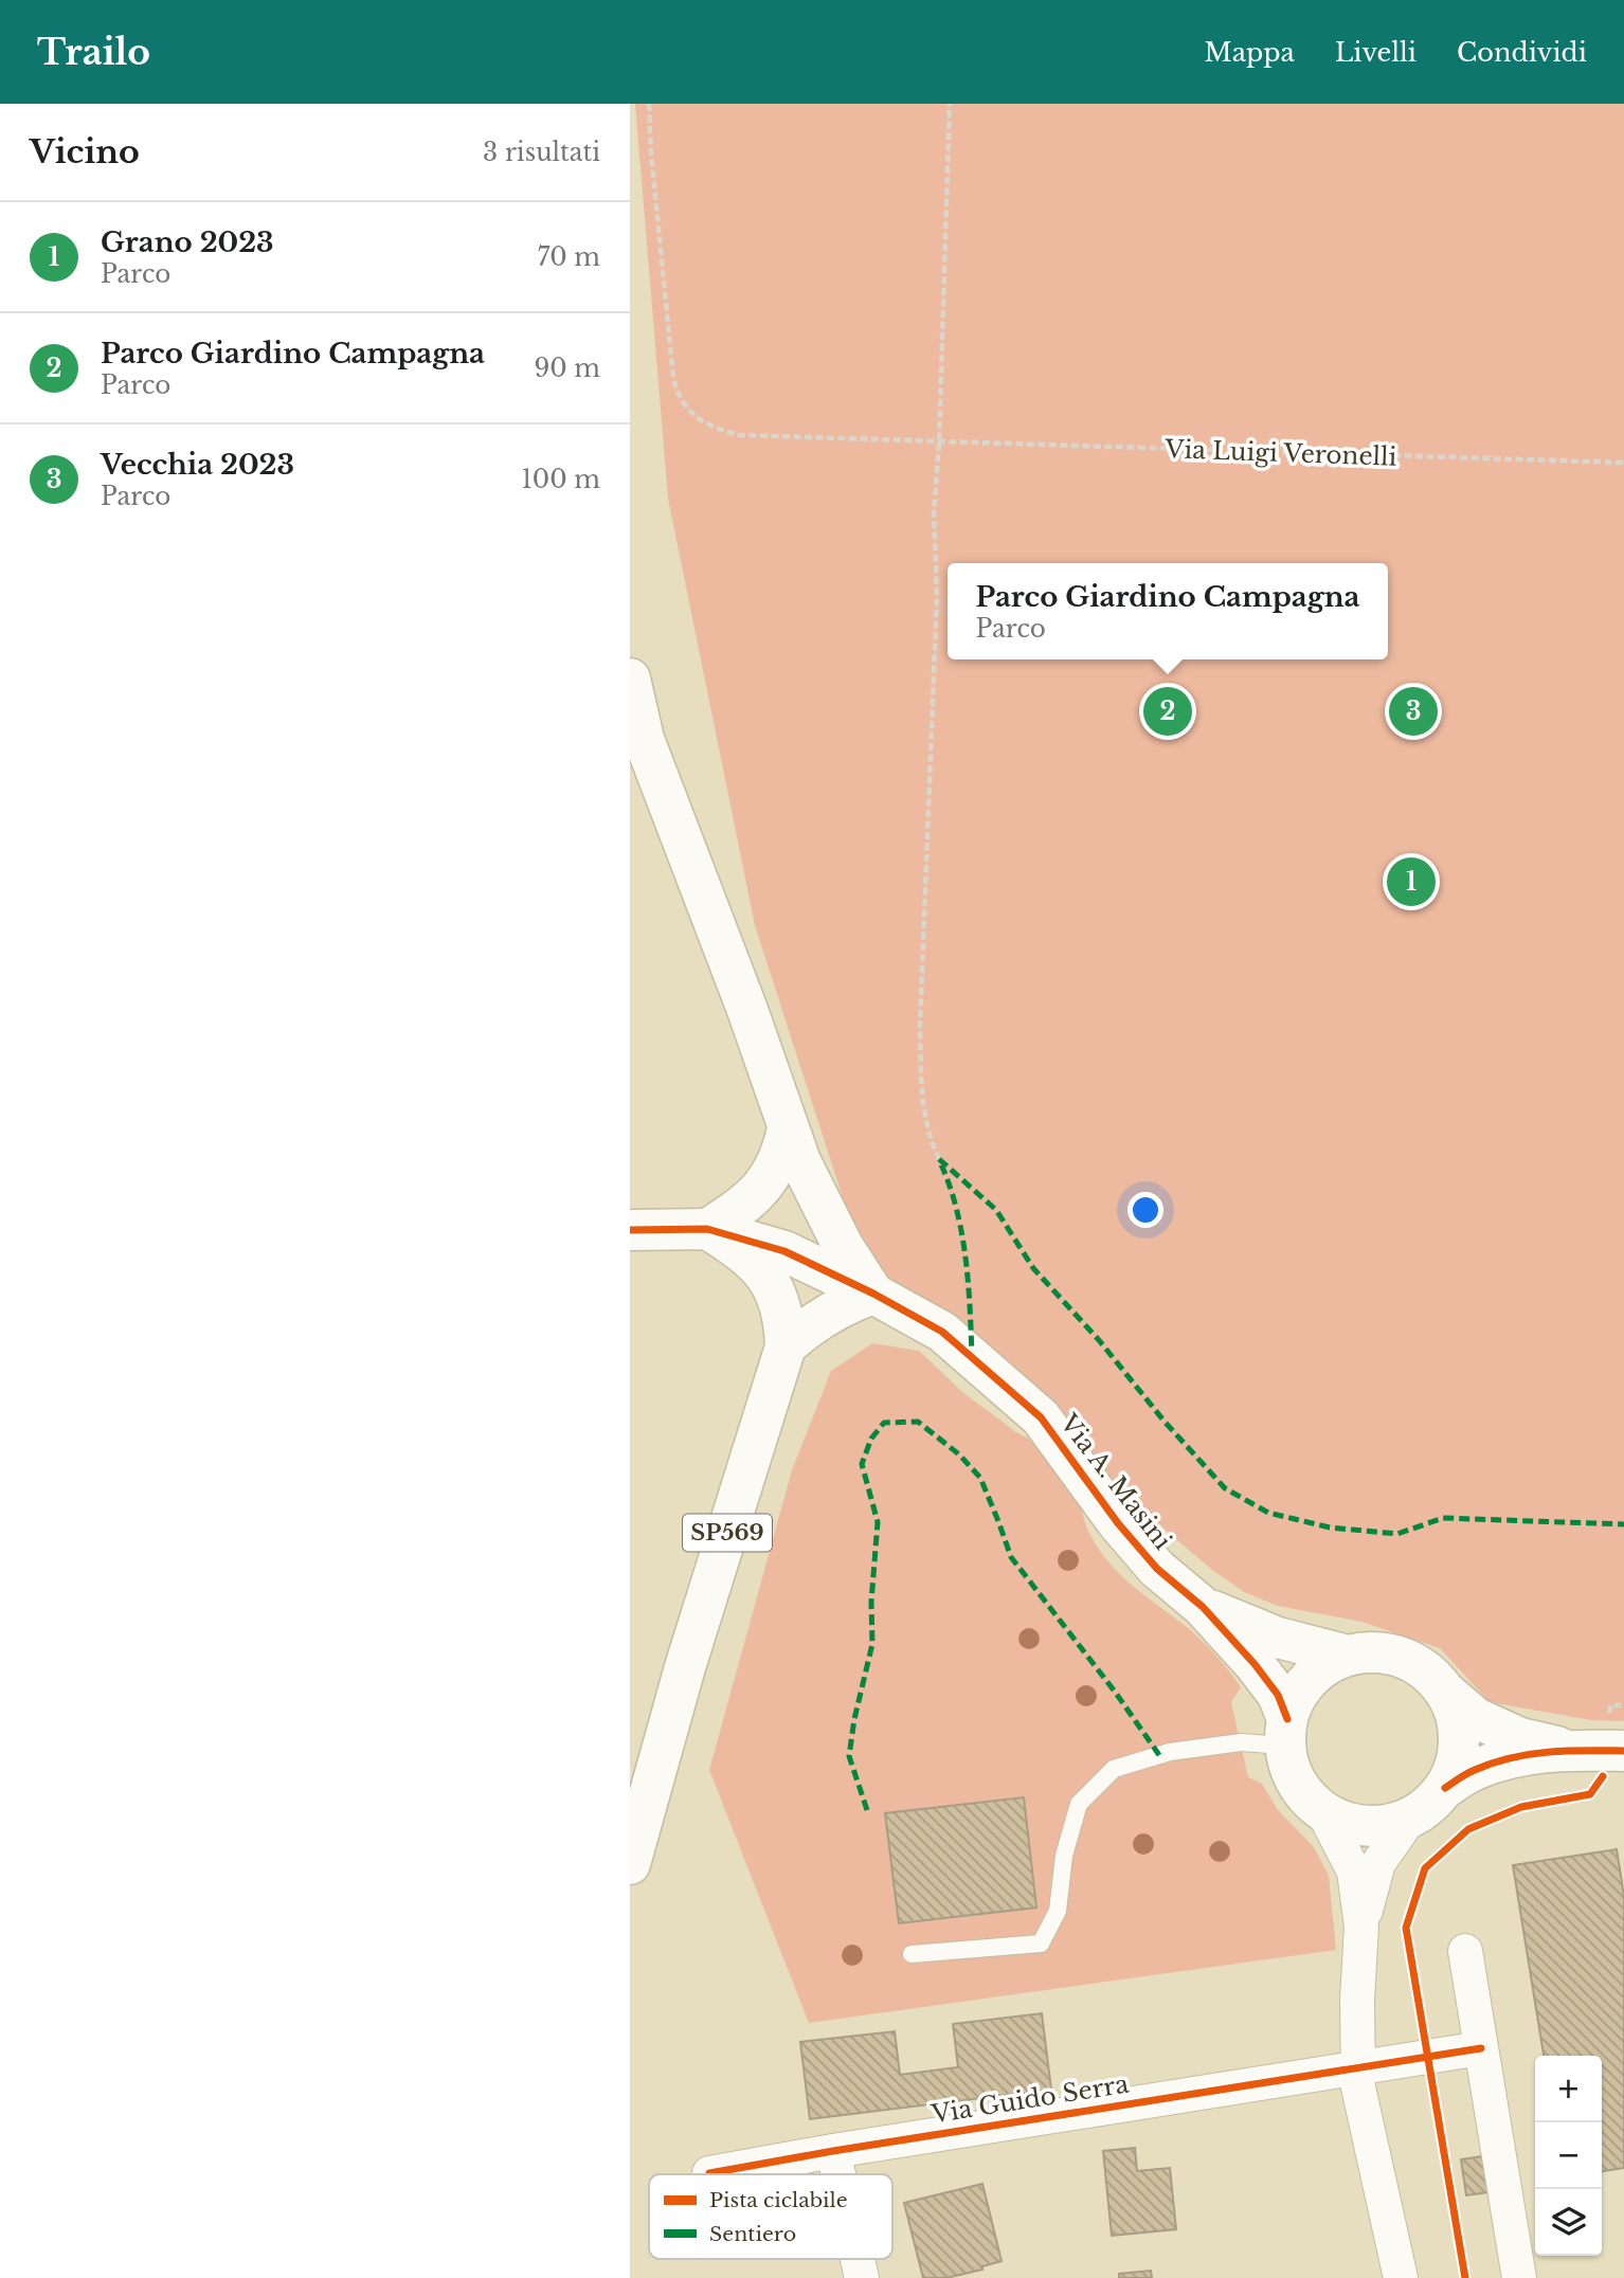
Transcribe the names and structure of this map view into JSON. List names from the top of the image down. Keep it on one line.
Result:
{"streets":{"main road":["Via A. Masini","SP569"],"street":["Via Guido Serra"],"path":["Via Luigi Veronelli"]},"crossings":[["Via A. Masini","SP569"]],"legend":["Pista ciclabile","Sentiero"],"page":{"header":"Trailo","nav":["Mappa","Livelli","Condividi"],"heading":["Vicino","3 risultati"],"list":[{"mark":"1","name":"Grano 2023","note":"Parco","value":"70 m"},{"mark":"2","name":"Parco Giardino Campagna","note":"Parco","value":"90 m"},{"mark":"3","name":"Vecchia 2023","note":"Parco","value":"100 m"}],"popup":["Parco Giardino Campagna","Parco"],"pins":["2","3","1"],"map_buttons":["+","−"]}}
